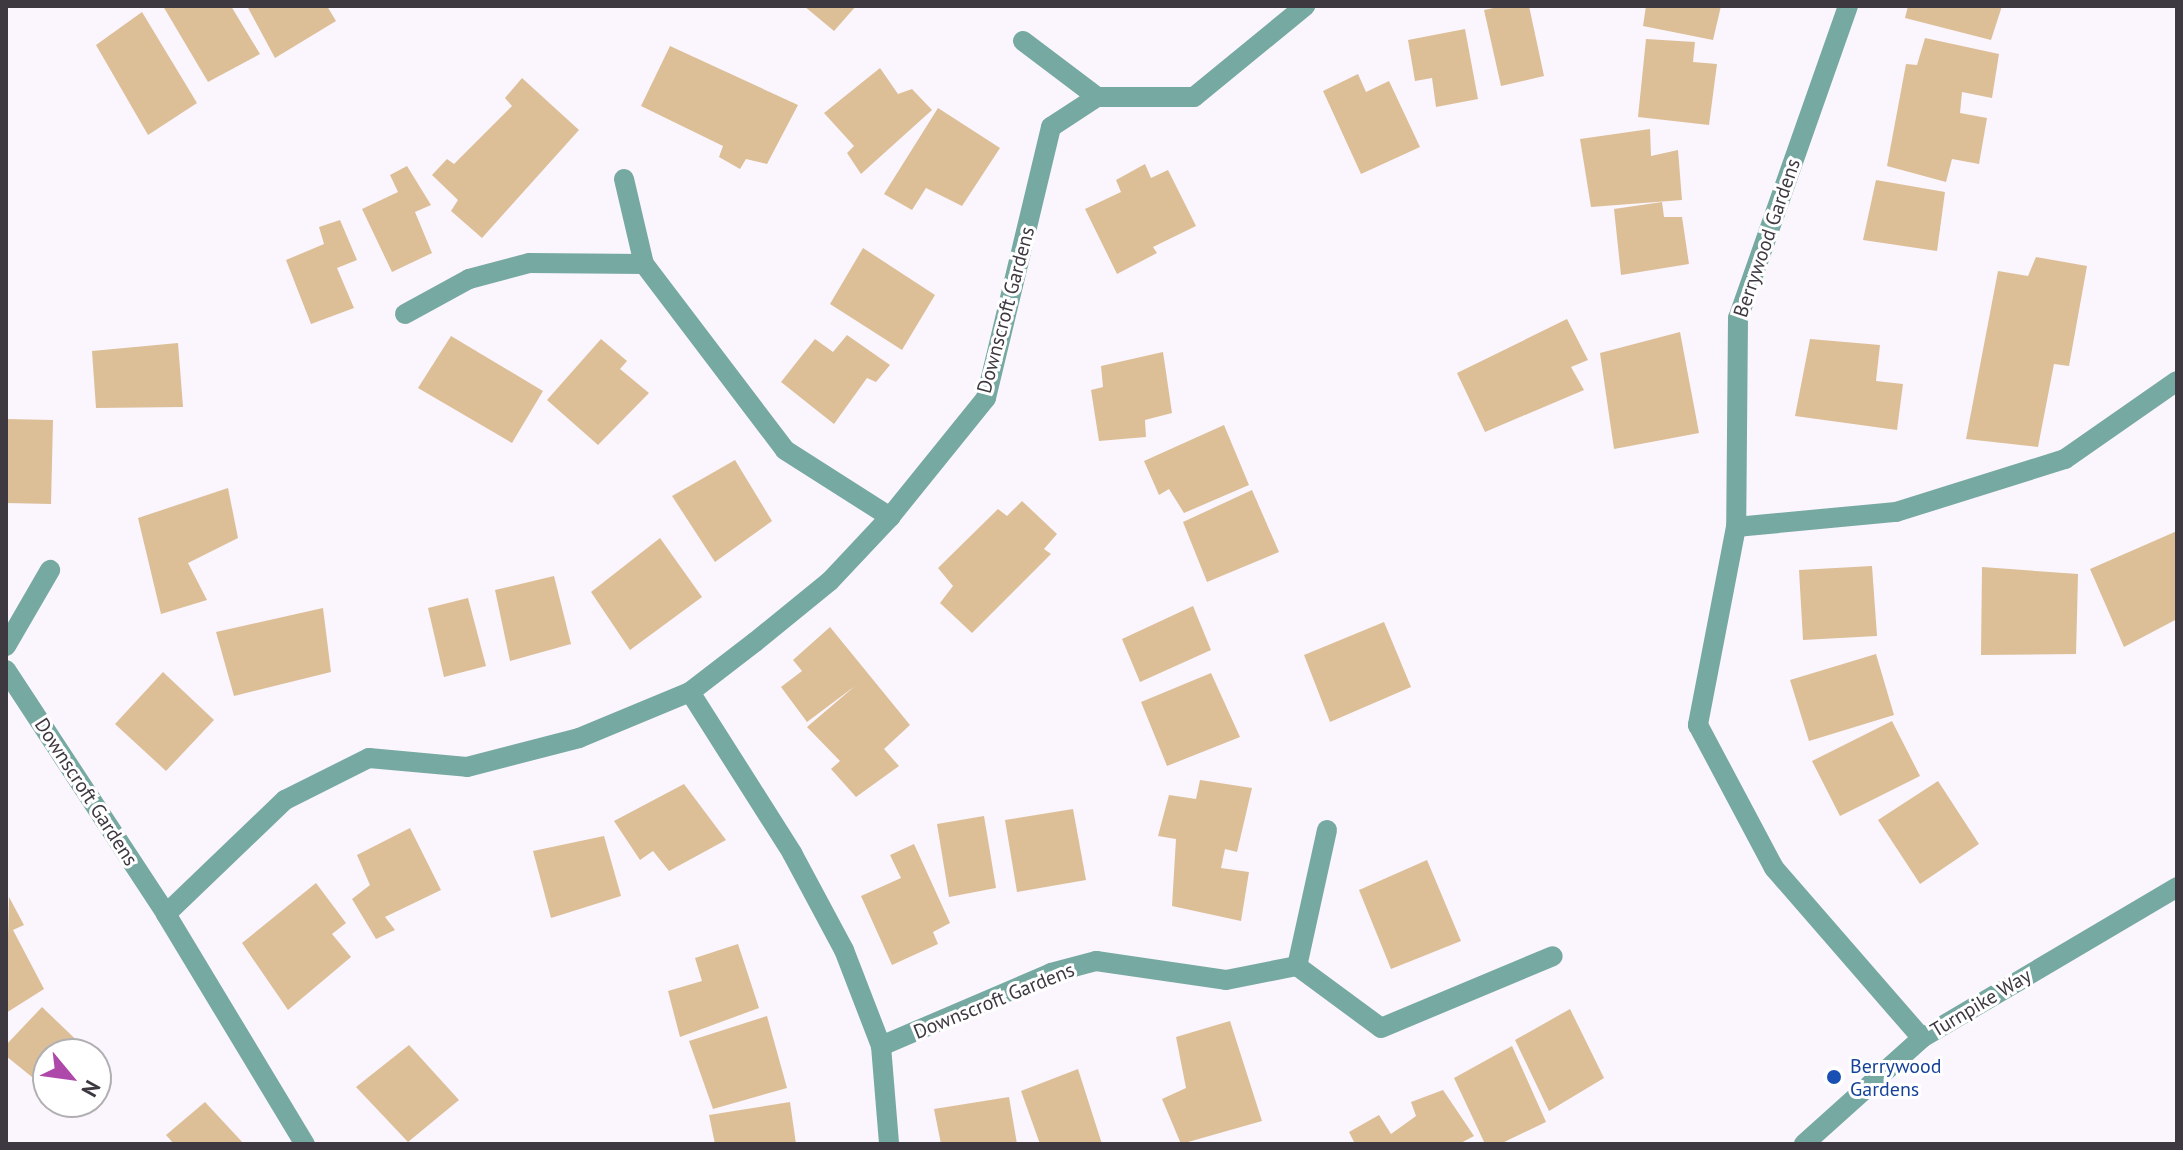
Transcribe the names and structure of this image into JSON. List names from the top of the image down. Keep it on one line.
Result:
{"streets":{"street":["Berrywood Gardens","Downscroft Gardens","Turnpike Way"]},"crossings":[["Berrywood Gardens","Turnpike Way"]],"places":["Berrywood Gardens"],"north":"bottom right"}
